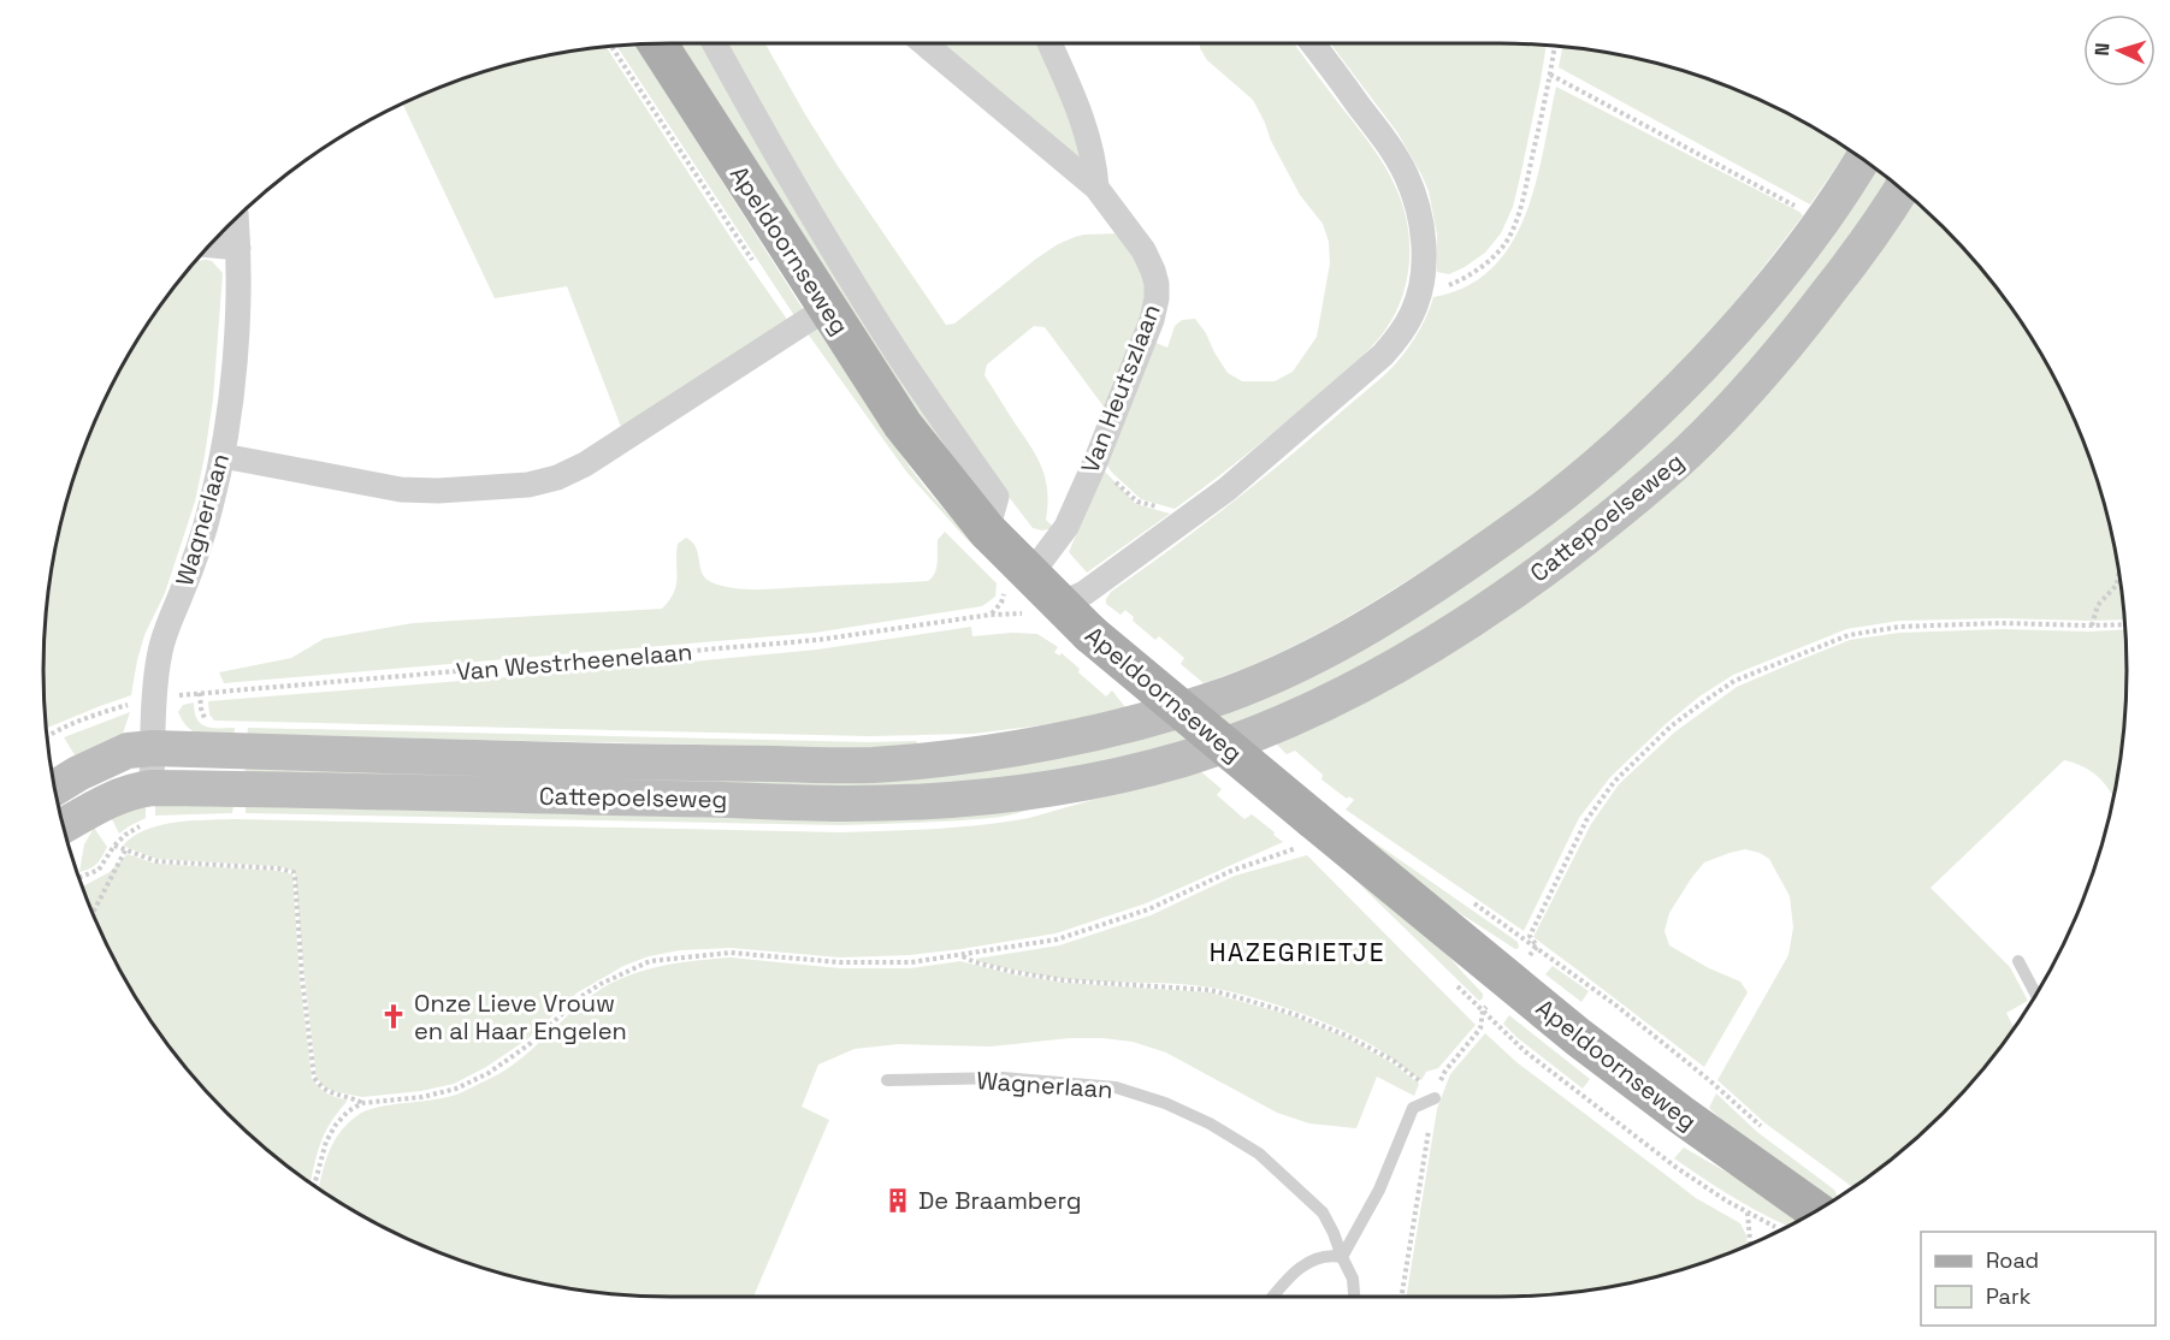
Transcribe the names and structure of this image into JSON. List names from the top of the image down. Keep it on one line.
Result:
{"streets":{"main road":["Apeldoornseweg"],"street":["Van Heutszlaan","Cattepoelseweg","Wagnerlaan"],"path":["Van Westrheenelaan"]},"crossings":[["Apeldoornseweg","Van Heutszlaan"],["Apeldoornseweg","Van Westrheenelaan"],["Cattepoelseweg","Wagnerlaan"],["Wagnerlaan","Van Westrheenelaan"]],"districts":["HAZEGRIETJE"],"places":{"church":["Onze Lieve Vrouw en al Haar Engelen"],"building":["De Braamberg"]},"legend":["Road","Park"],"north":"left"}
